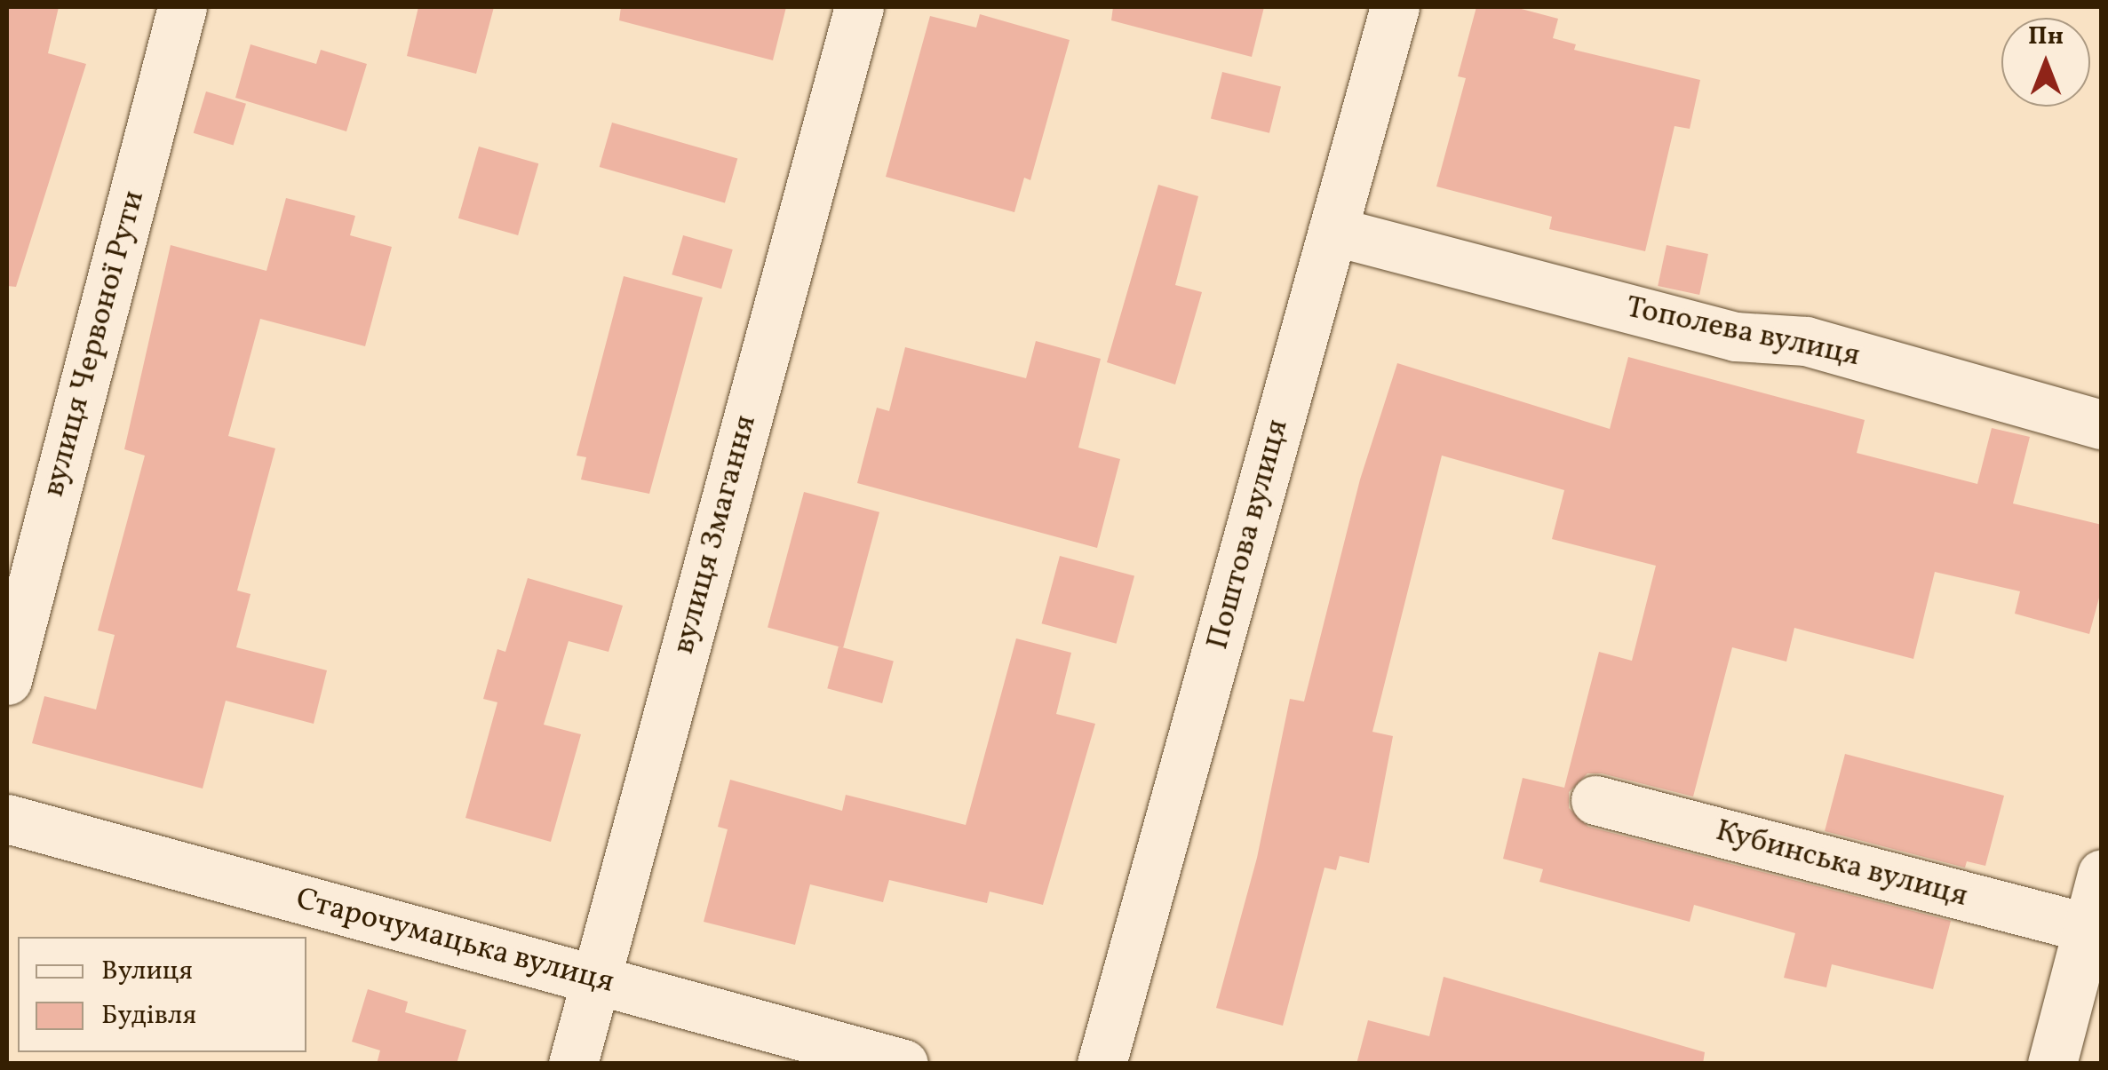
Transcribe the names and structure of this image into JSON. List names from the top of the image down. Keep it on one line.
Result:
{"streets":{"street":["Тополева вулиця","вулиця Червоної Рути","вулиця Змагання","Поштова вулиця","Кубинська вулиця","Старочумацька вулиця"]},"crossings":[["Тополева вулиця","Поштова вулиця"],["вулиця Змагання","Старочумацька вулиця"]],"legend":["Вулиця","Будівля"],"north":"top"}
